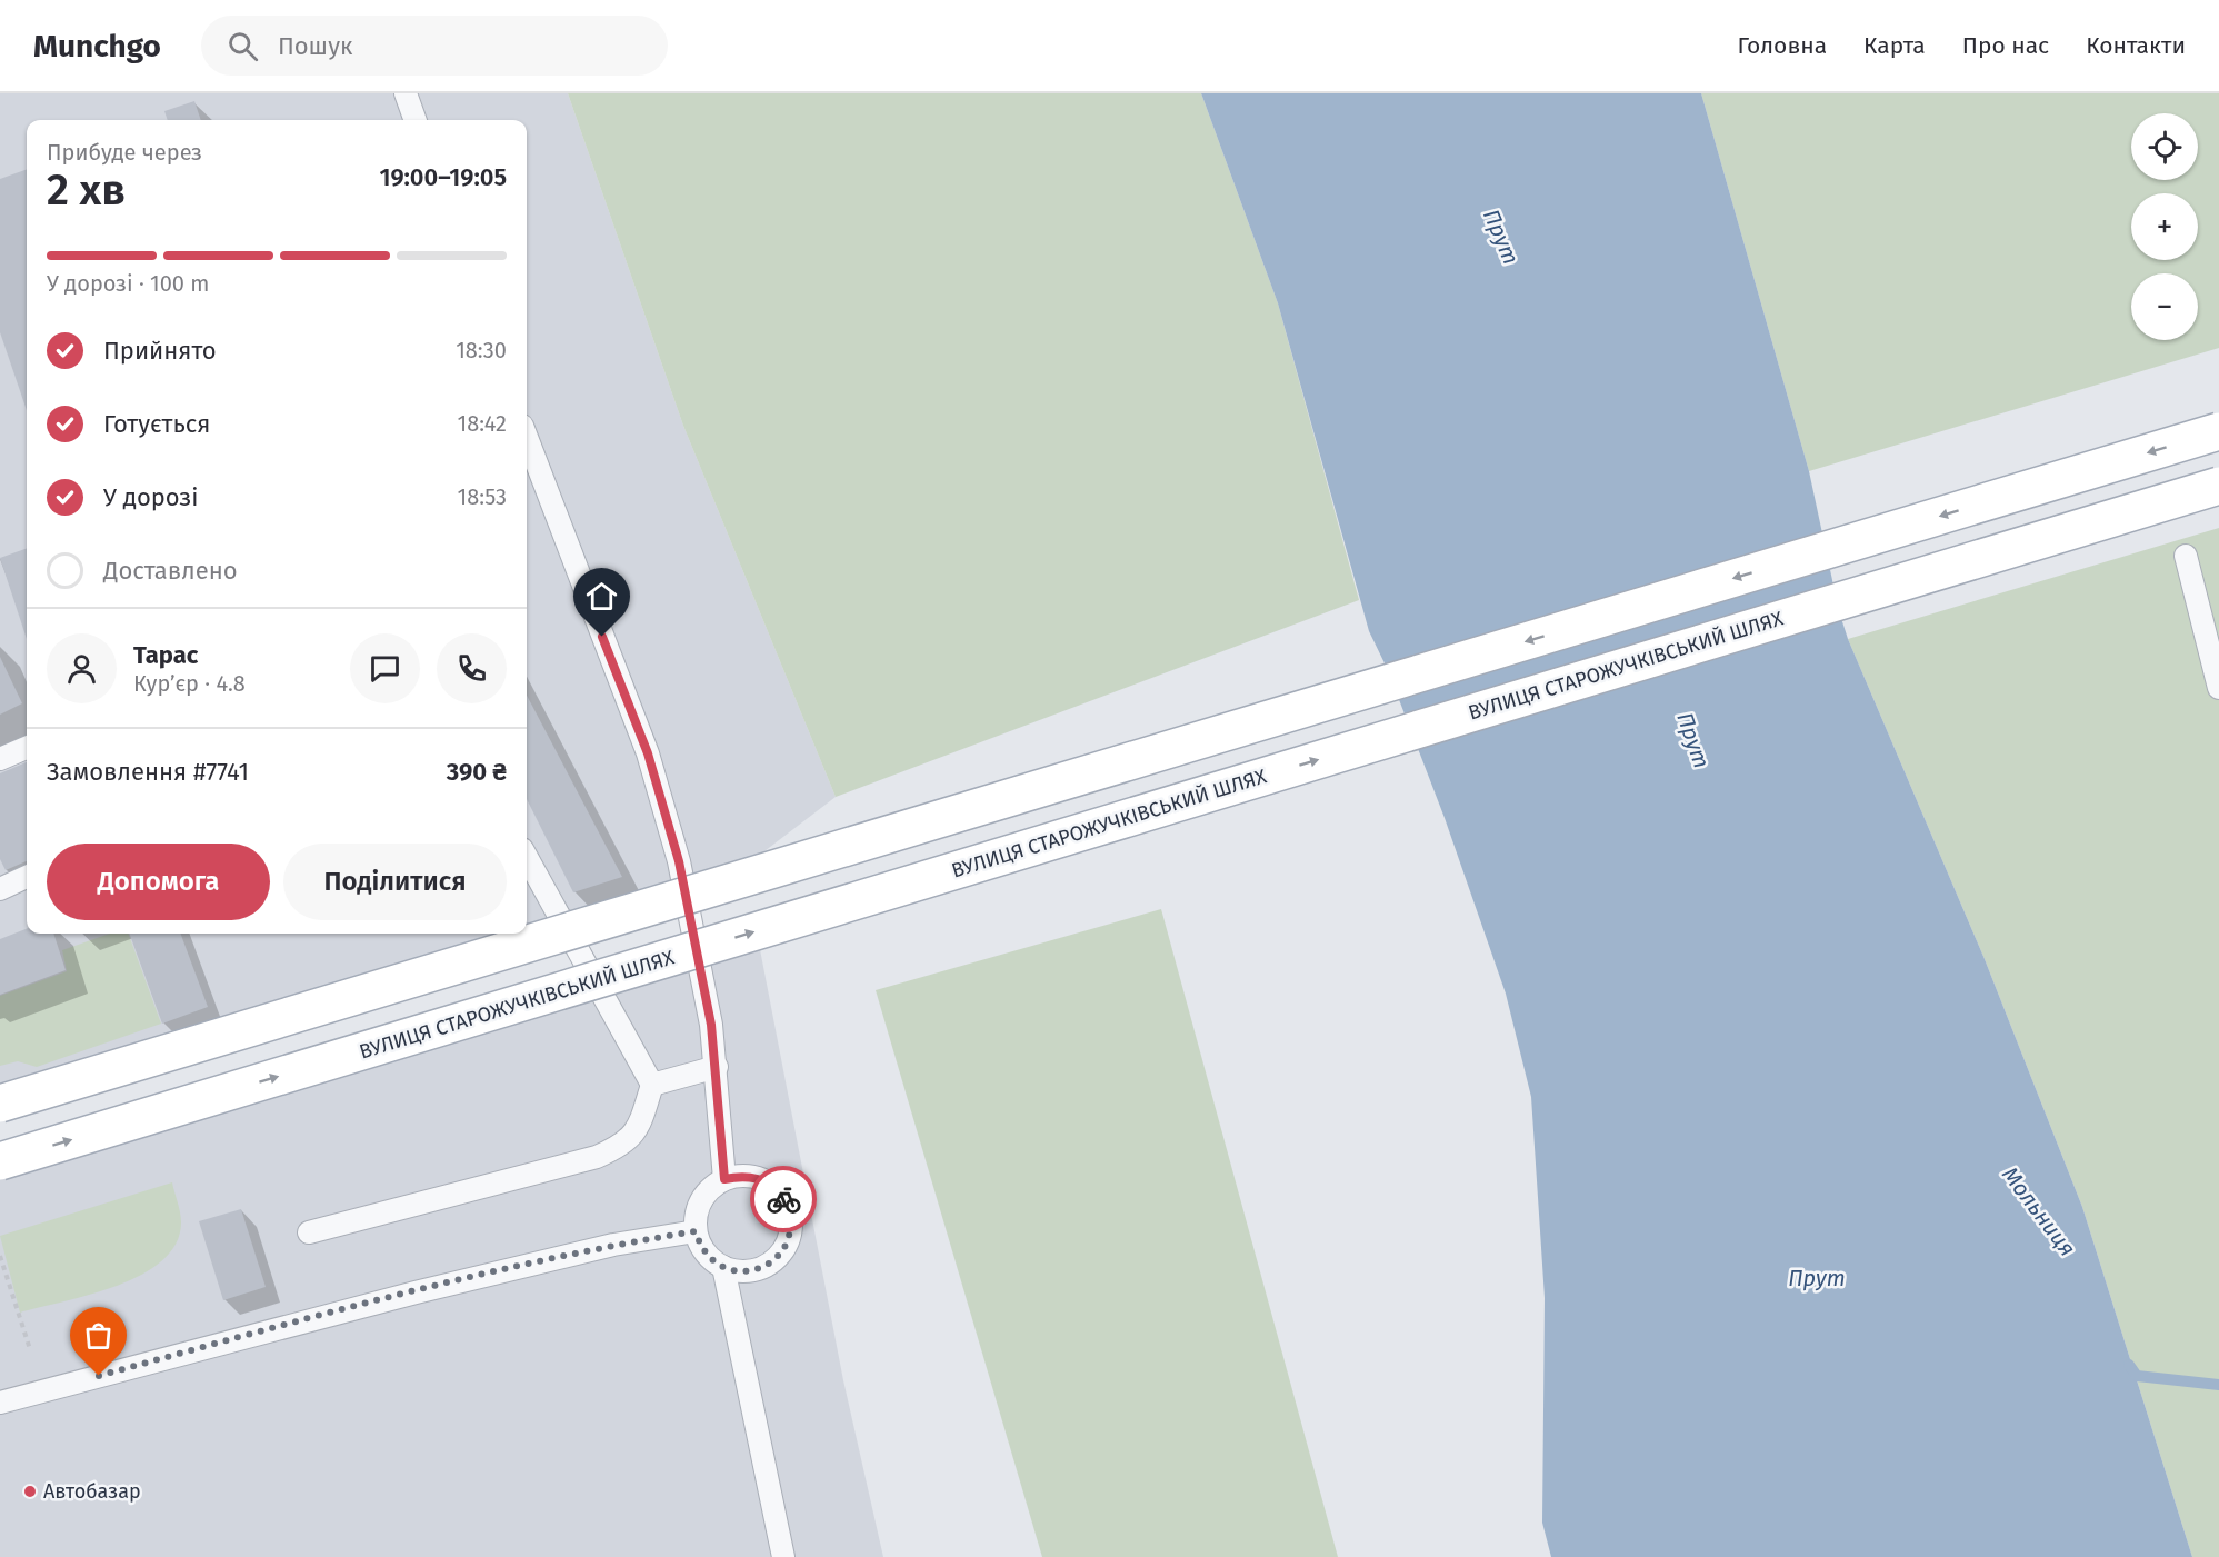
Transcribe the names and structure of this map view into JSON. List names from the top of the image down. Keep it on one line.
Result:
{"streets":{"main road":["ВУЛИЦЯ СТАРОЖУЧКІВСЬКИЙ ШЛЯХ"]},"water":["Прут","Мольниця"],"places":["Автобазар"],"page":{"header":"Munchgo","search":"Пошук","nav":["Головна","Карта","Про нас","Контакти"],"map_buttons":["+","−"],"heading":["2 хв","Прибуде через","19:00–19:05"],"panel":["Тарас","Кур’єр · 4.8","Замовлення #7741","390 ₴"],"bar":"У дорозі · 100 m","list":[["Прийнято","18:30"],["Готується","18:42"],["У дорозі","18:53"],"Доставлено"],"buttons":["Допомога","Поділитися"]}}
